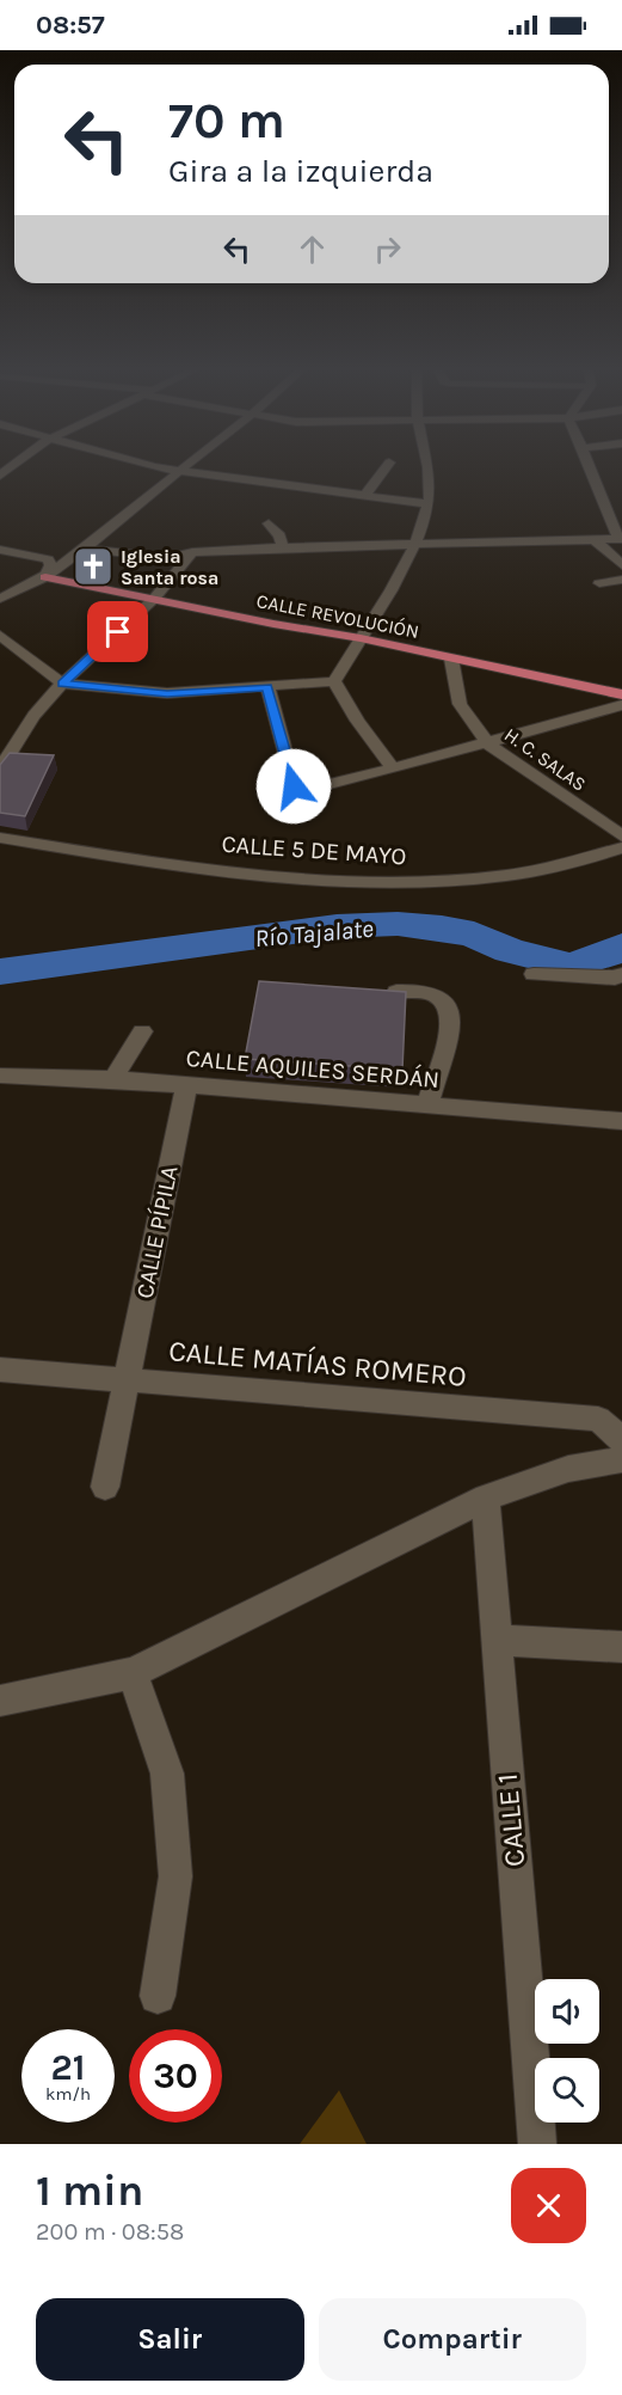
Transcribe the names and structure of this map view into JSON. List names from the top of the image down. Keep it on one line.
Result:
{"streets":{"main road":["CALLE REVOLUCIÓN"],"street":["H. C. SALAS","CALLE 5 DE MAYO","CALLE AQUILES SERDÁN","CALLE PÍPILA","CALLE MATÍAS ROMERO","CALLE 1"]},"crossings":[["CALLE REVOLUCIÓN","H. C. SALAS"],["CALLE AQUILES SERDÁN","CALLE PÍPILA"],["CALLE PÍPILA","CALLE MATÍAS ROMERO"]],"water":["Río Tajalate"],"places":{"church":["Iglesia Santa rosa"]},"page":{"status":"08:57","turn":["70 m","Gira a la izquierda"],"speed":"21 km/h","limit":"30","heading":["1 min","200 m · 08:58"],"buttons":["Salir","Compartir"]}}
